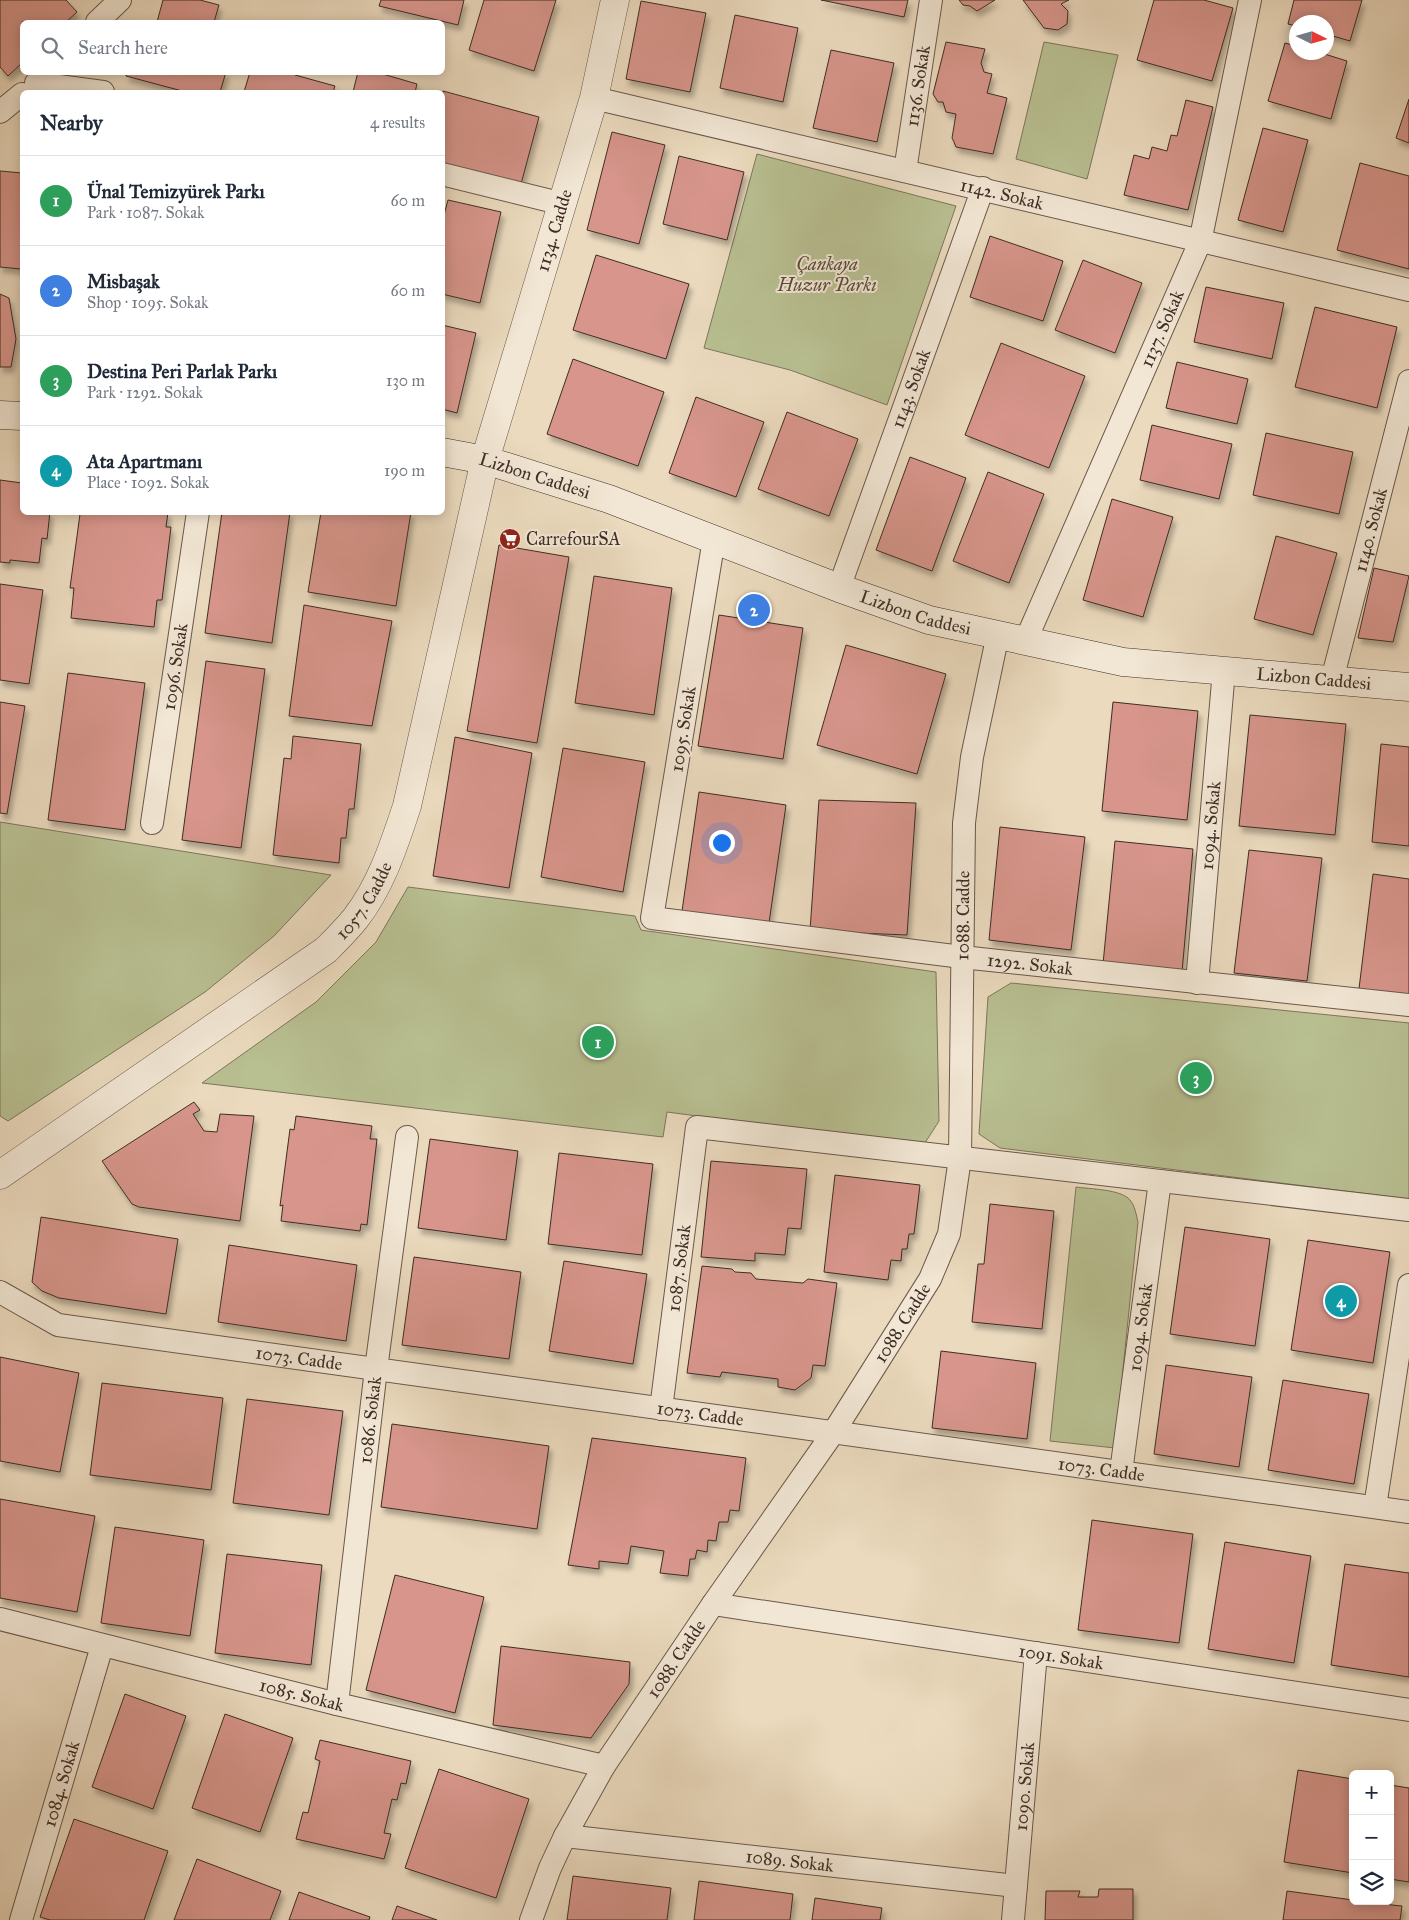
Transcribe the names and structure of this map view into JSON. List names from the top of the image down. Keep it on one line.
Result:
{"streets":{"street":["1136. Sokak","1142. Sokak","1134. Cadde","1137. Sokak","1143. Sokak","Lizbon Caddesi","1140. Sokak","1096. Sokak","1095. Sokak","1094. Sokak","1057. Cadde","1088. Cadde","1292. Sokak","1087. Sokak","1073. Cadde","1086. Sokak","1091. Sokak","1085. Sokak","1084. Sokak","1090. Sokak","1089. Sokak"]},"crossings":[["1136. Sokak","1142. Sokak"],["1142. Sokak","1134. Cadde"],["1142. Sokak","1137. Sokak"],["1142. Sokak","1143. Sokak"],["1134. Cadde","Lizbon Caddesi"],["1134. Cadde","1057. Cadde"],["1137. Sokak","Lizbon Caddesi"],["1143. Sokak","Lizbon Caddesi"],["Lizbon Caddesi","1140. Sokak"],["Lizbon Caddesi","1095. Sokak"],["Lizbon Caddesi","1094. Sokak"],["Lizbon Caddesi","1057. Cadde"],["Lizbon Caddesi","1088. Cadde"],["1095. Sokak","1292. Sokak"],["1094. Sokak","1292. Sokak"],["1094. Sokak","1073. Cadde"],["1088. Cadde","1292. Sokak"],["1088. Cadde","1087. Sokak"],["1088. Cadde","1073. Cadde"],["1088. Cadde","1091. Sokak"],["1088. Cadde","1085. Sokak"],["1088. Cadde","1089. Sokak"],["1087. Sokak","1073. Cadde"],["1073. Cadde","1086. Sokak"],["1086. Sokak","1085. Sokak"],["1091. Sokak","1090. Sokak"],["1085. Sokak","1084. Sokak"],["1090. Sokak","1089. Sokak"]],"parks":["Çankaya Huzur Parkı"],"places":{"supermarket":["CarrefourSA"]},"north":"right","page":{"search":"Search here","heading":["Nearby","4 results"],"list":[{"mark":"1","name":"Ünal Temizyürek Parkı","note":"Park · 1087. Sokak","value":"60 m"},{"mark":"2","name":"Misbaşak","note":"Shop · 1095. Sokak","value":"60 m"},{"mark":"3","name":"Destina Peri Parlak Parkı","note":"Park · 1292. Sokak","value":"130 m"},{"mark":"4","name":"Ata Apartmanı","note":"Place · 1092. Sokak","value":"190 m"}],"pins":["2","1","3","4"],"map_buttons":["+","−"]}}
